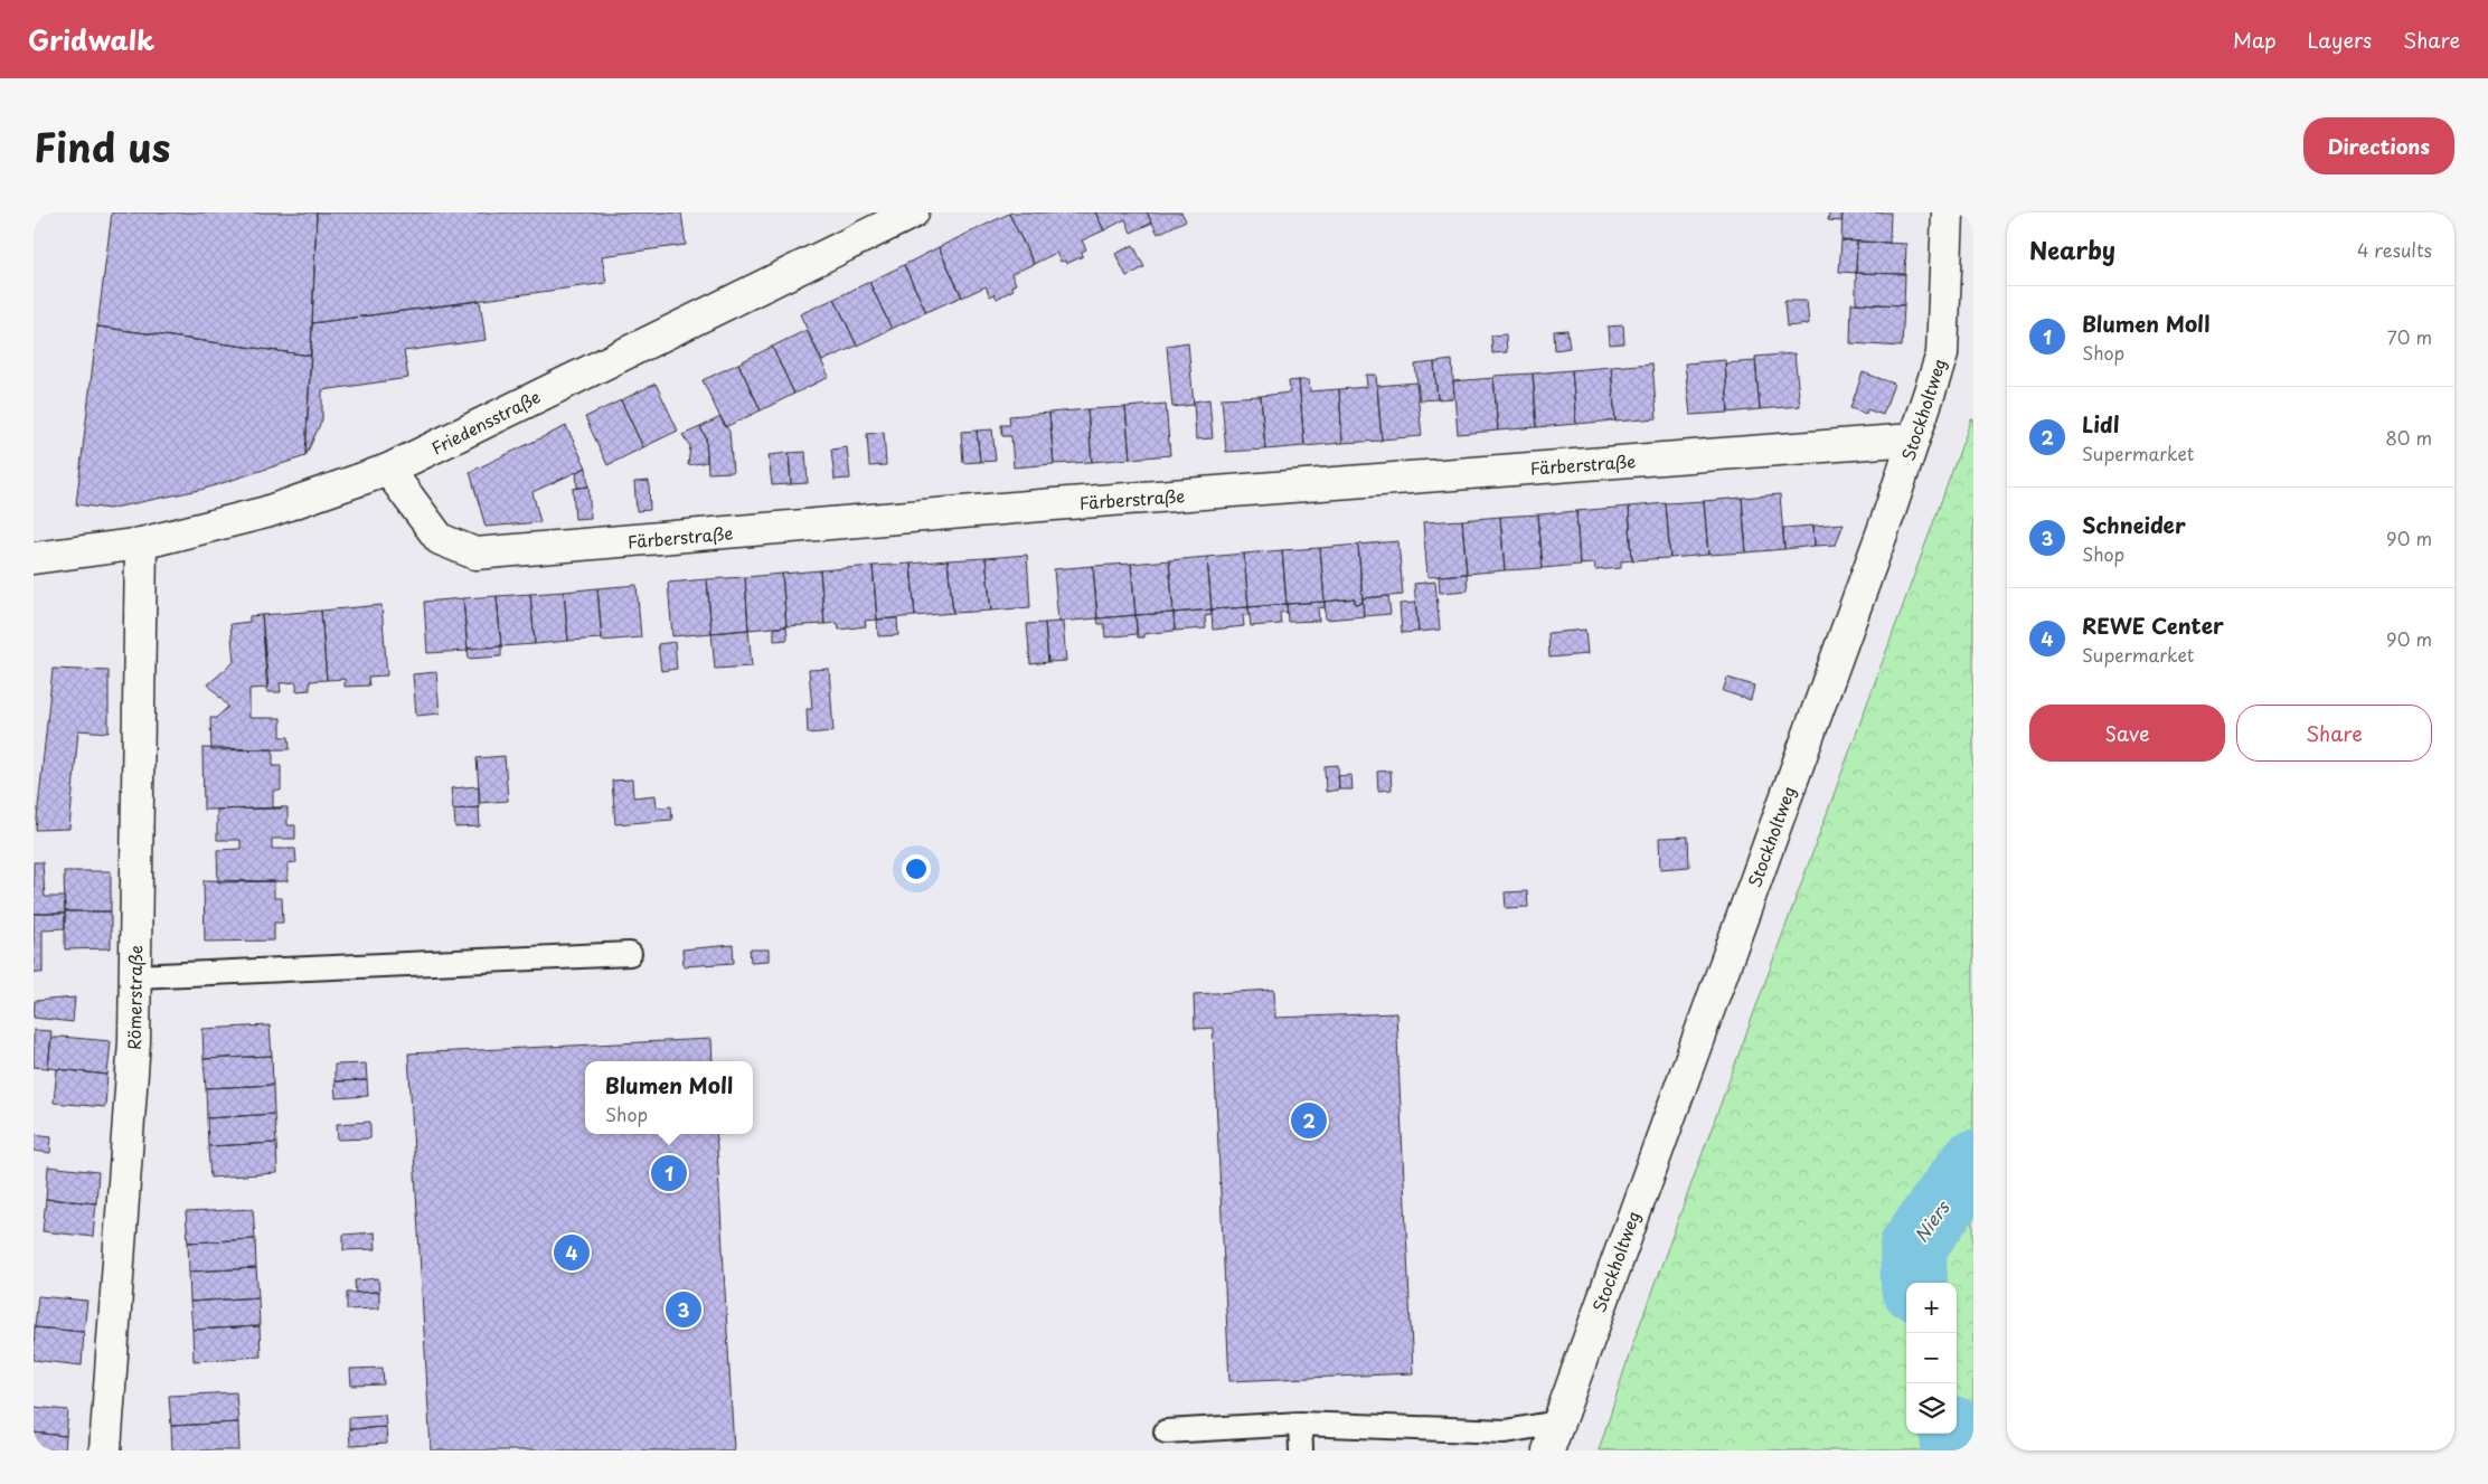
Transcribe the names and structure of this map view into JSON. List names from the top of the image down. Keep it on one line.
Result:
{"streets":{"street":["Stockholtweg","Friedensstraße","Färberstraße","Römerstraße"]},"crossings":[["Stockholtweg","Färberstraße"],["Friedensstraße","Färberstraße"],["Friedensstraße","Römerstraße"]],"water":["Niers"],"page":{"header":"Gridwalk","nav":["Map","Layers","Share"],"title":"Find us","buttons":["Directions",["Save","Share"]],"heading":["Nearby","4 results"],"list":[{"mark":"1","name":"Blumen Moll","note":"Shop","value":"70 m"},{"mark":"2","name":"Lidl","note":"Supermarket","value":"80 m"},{"mark":"3","name":"Schneider","note":"Shop","value":"90 m"},{"mark":"4","name":"REWE Center","note":"Supermarket","value":"90 m"}],"popup":["Blumen Moll","Shop"],"pins":["2","1","4","3"],"map_buttons":["+","−"]}}
